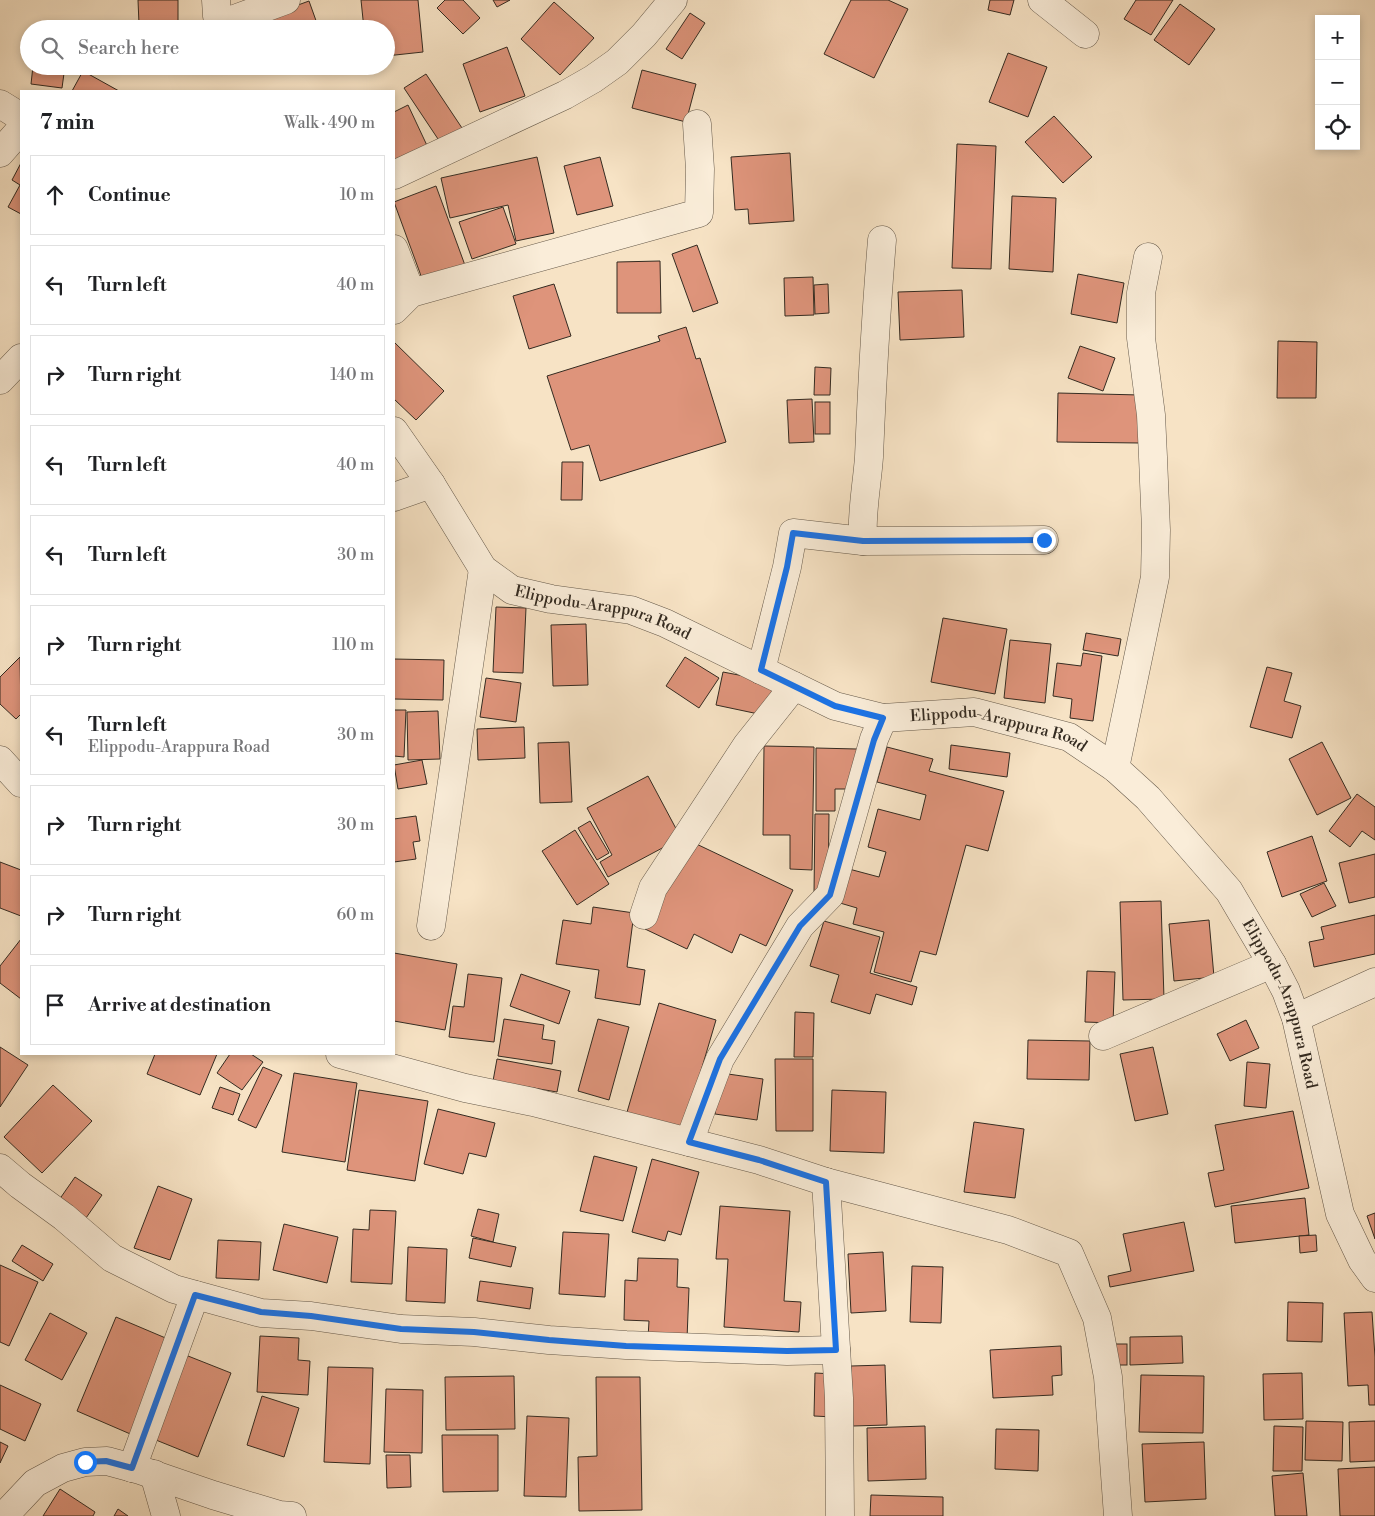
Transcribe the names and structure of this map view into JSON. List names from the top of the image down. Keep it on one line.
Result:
{"streets":{"street":["Elippodu-Arappura Road"]},"page":{"map_buttons":["+","−"],"search":"Search here","heading":["7 min","Walk · 490 m"],"list":[["Continue","10 m"],["Turn left","40 m"],["Turn right","140 m"],["Turn left","40 m"],["Turn left","30 m"],["Turn right","110 m"],["Turn left","Elippodu-Arappura Road","30 m"],["Turn right","30 m"],["Turn right","60 m"],"Arrive at destination"]}}
